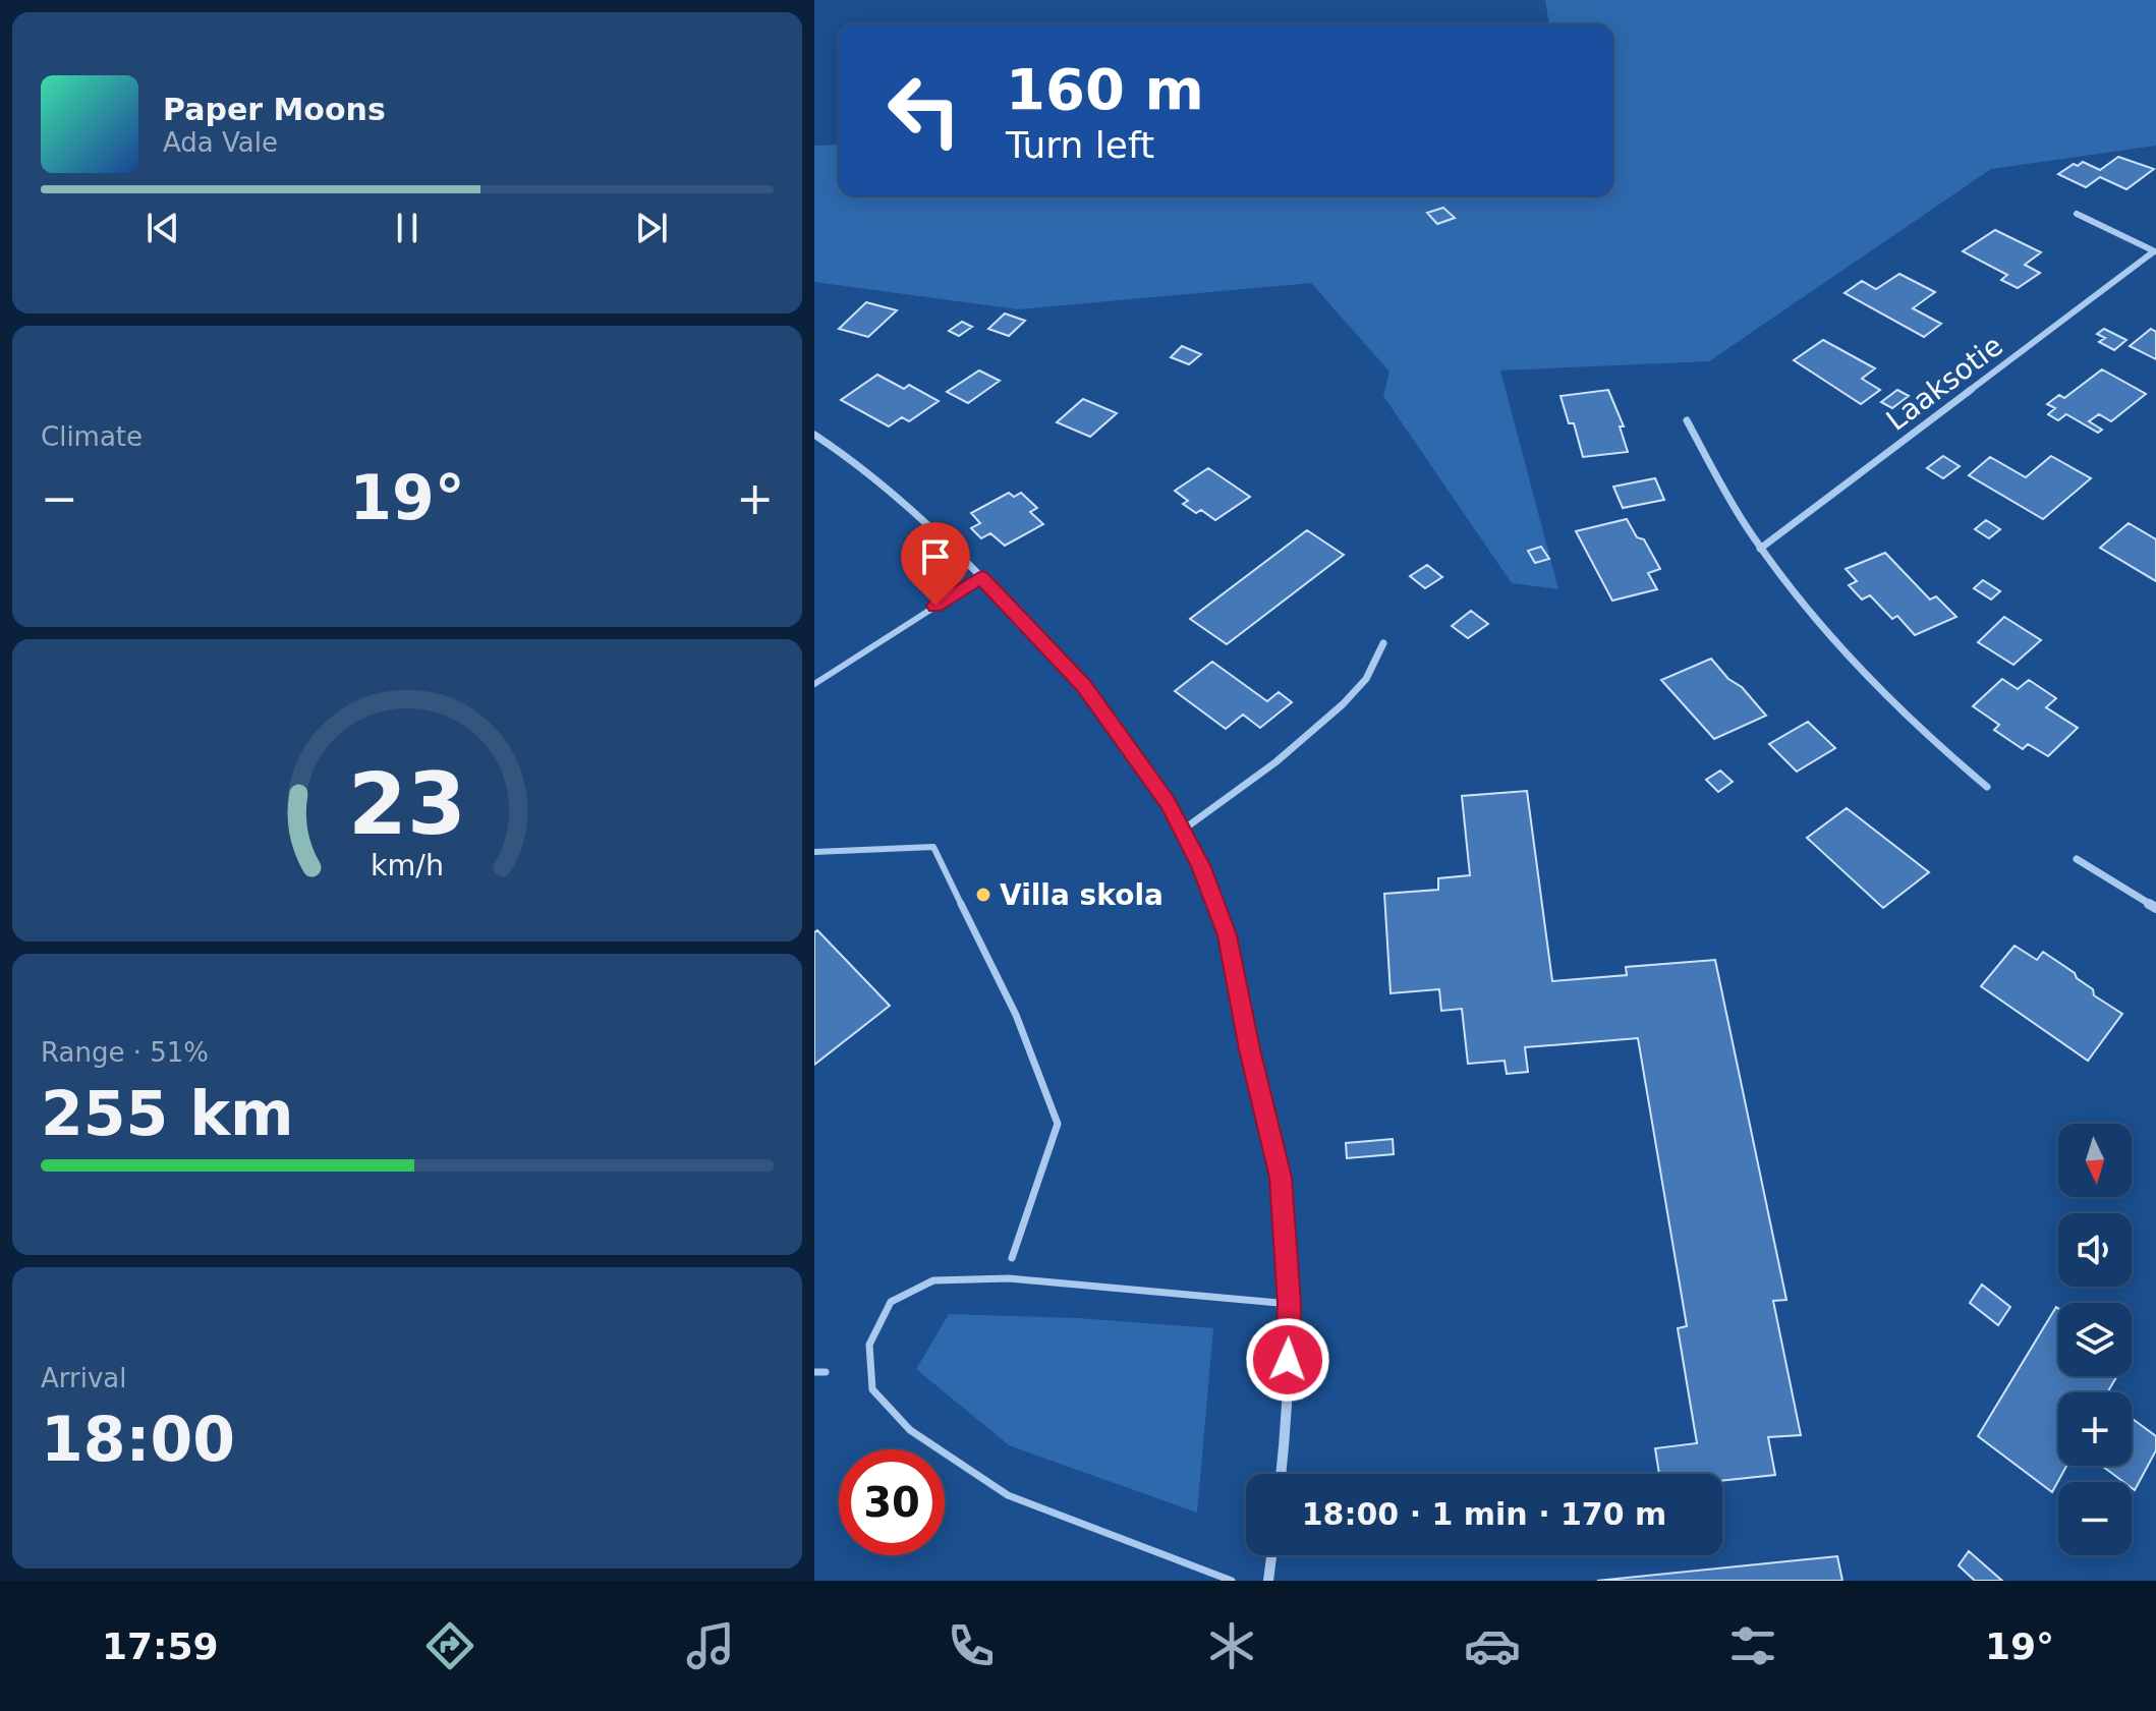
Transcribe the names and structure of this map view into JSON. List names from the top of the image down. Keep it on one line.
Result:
{"streets":{"street":["Laaksotie"]},"places":["Villa skola"],"north":"bottom","page":{"turn":["160 m","Turn left"],"song":["Paper Moons","Ada Vale"],"tile":["Climate",["Range · 51%","255 km"],["Arrival","18:00"]],"heat":["−","19°","+"],"map_buttons":["+","−"],"limit":"30","trip":"18:00 · 1 min · 170 m","tabs":["17:59","19°"],"gauge":["23","km/h"]}}
